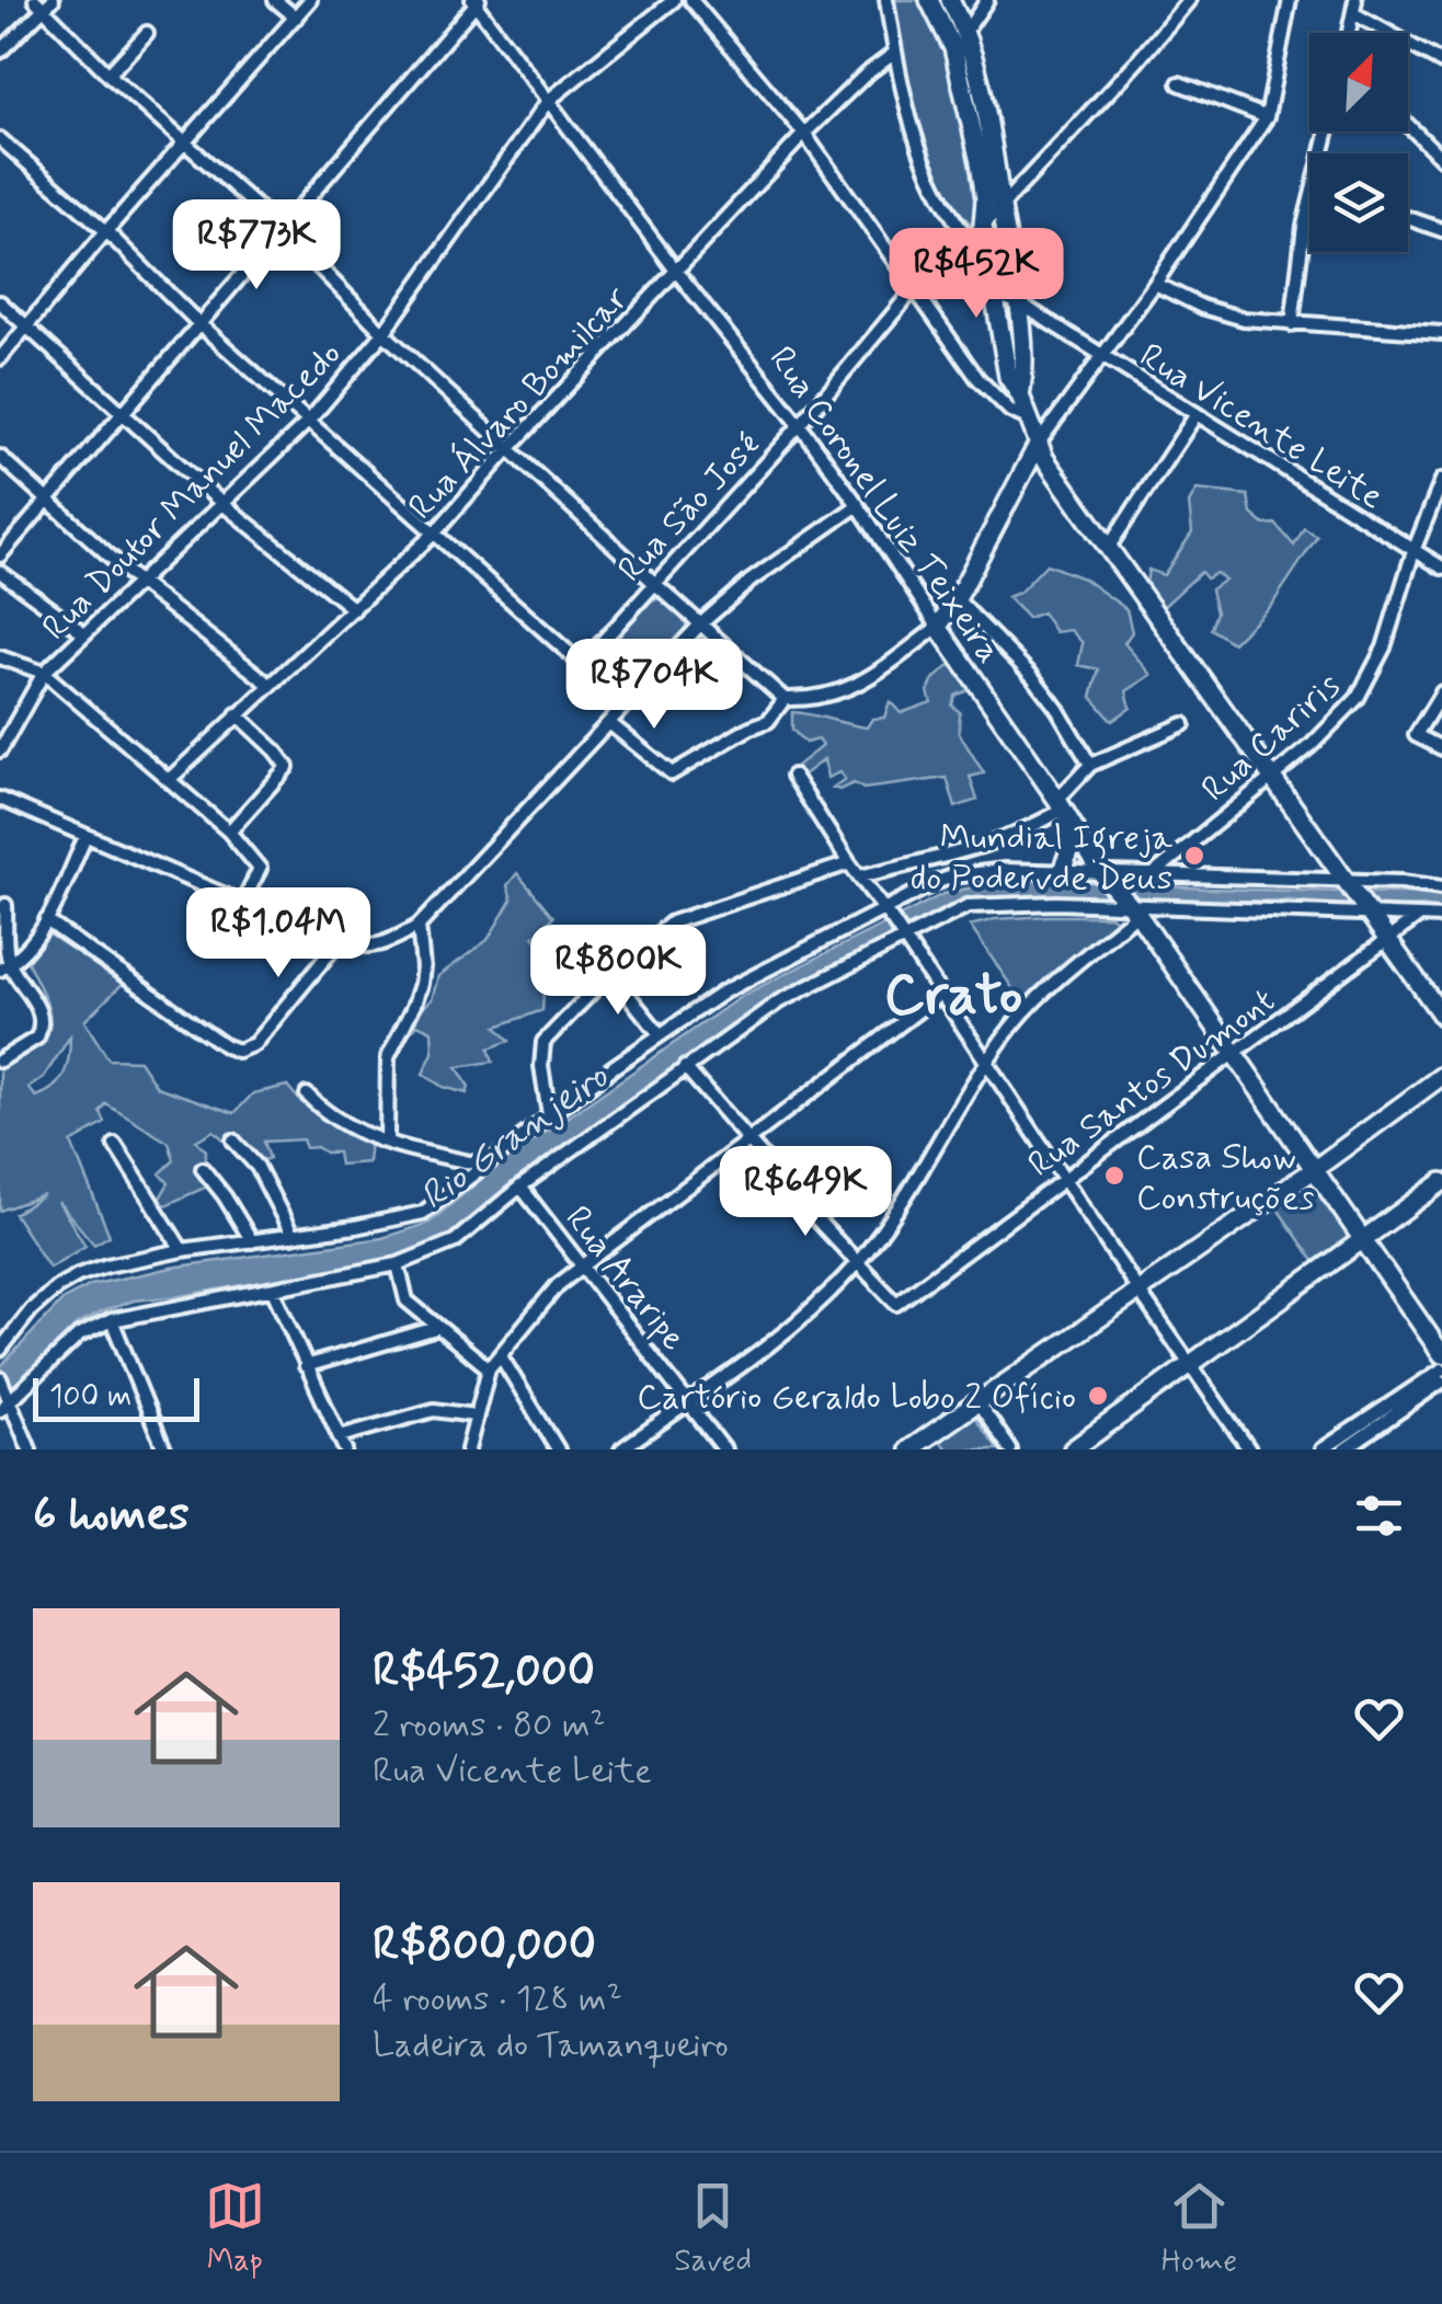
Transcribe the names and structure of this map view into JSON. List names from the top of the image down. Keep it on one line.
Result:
{"streets":{"main road":["Rua Coronel Luiz Teixeira"],"street":["Rua Álvaro Bomilcar","Rua Vicente Leite","Rua Doutor Manuel Macedo","Rua São José","Rua Cariris","Rua Santos Dumont","Rua Araripe"]},"crossings":[["Rua Álvaro Bomilcar","Rua Coronel Luiz Teixeira"],["Rua Vicente Leite","Rua Cariris"],["Rua Doutor Manuel Macedo","Rua Coronel Luiz Teixeira"],["Rua Coronel Luiz Teixeira","Rua São José"],["Rua Coronel Luiz Teixeira","Rua Santos Dumont"]],"districts":["Crato"],"water":["Rio Granjeiro"],"places":["Mundial Igreja do Podervde Deus","Casa Show Construções","Cartório Geraldo Lobo 2 Ofício"],"scale_bar":"100 m","north":"top right","page":{"price":["R$773K","R$452K","R$704K","R$1.04M","R$800K","R$649K"],"scale":"100 m","heading":"6 homes","list":[{"name":"R$452,000","note":"2 rooms · 80 m² · Rua Vicente Leite"},{"name":"R$800,000","note":"4 rooms · 128 m² · Ladeira do Tamanqueiro"}],"tabs":["Map","Saved","Home"]}}
